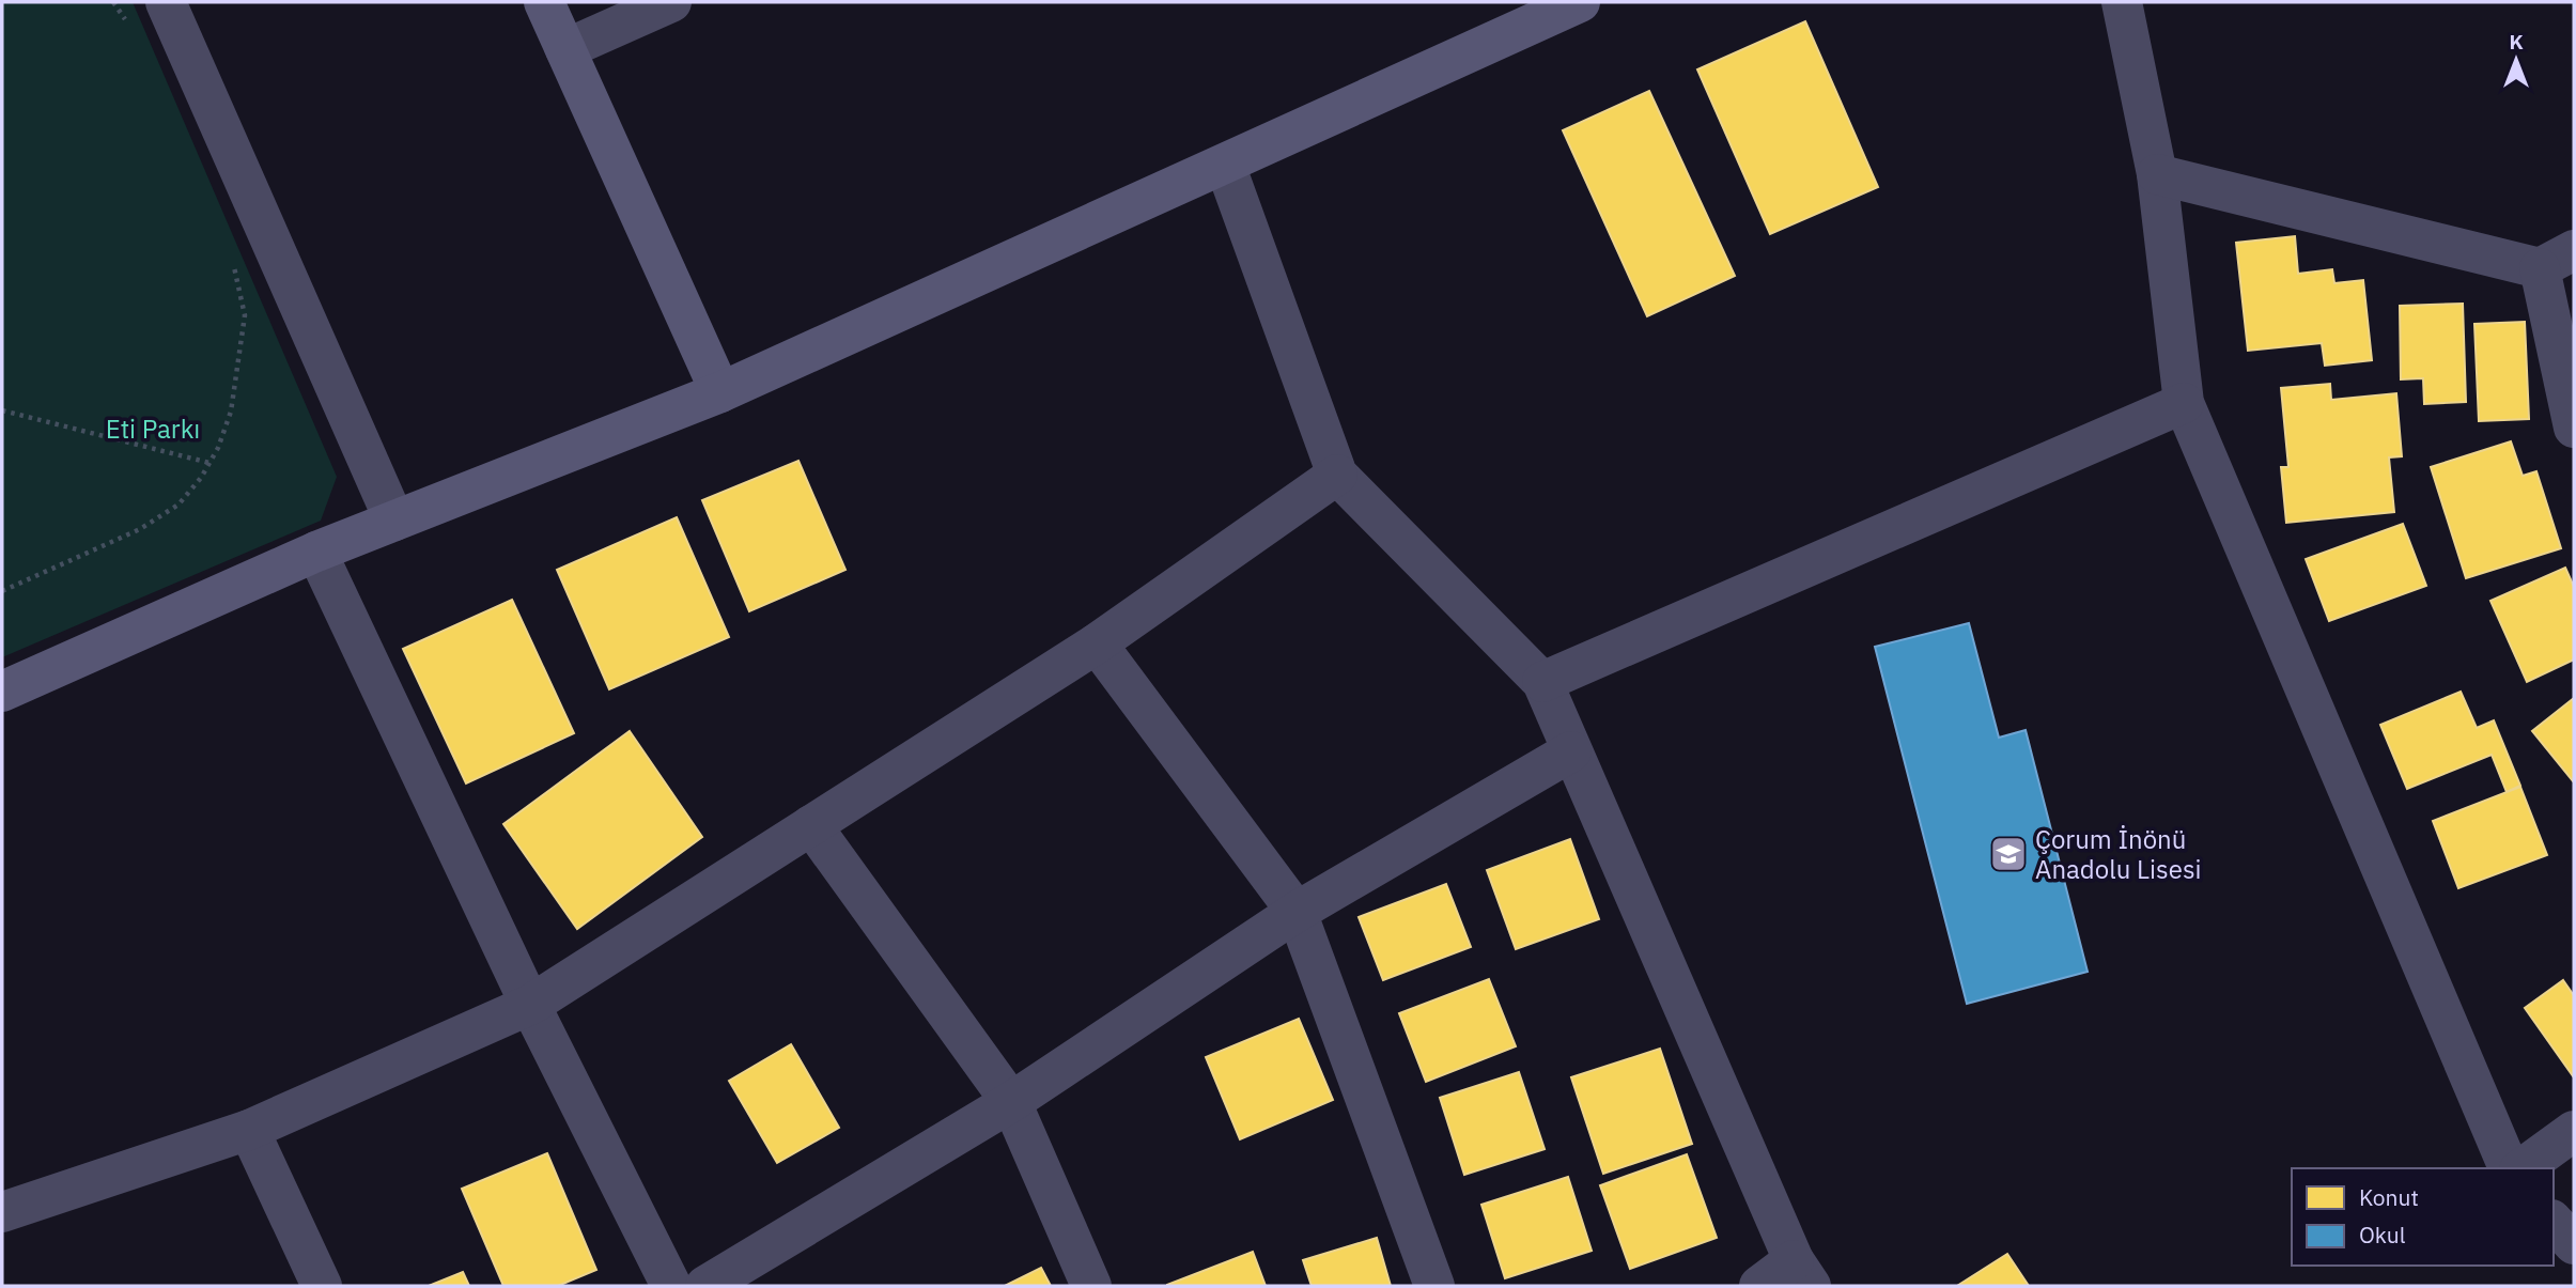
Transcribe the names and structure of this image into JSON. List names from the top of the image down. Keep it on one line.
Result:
{"parks":["Eti Parkı"],"places":{"school or university":["Çorum İnönü Anadolu Lisesi"]},"legend":["Konut","Okul"],"north":"top"}
